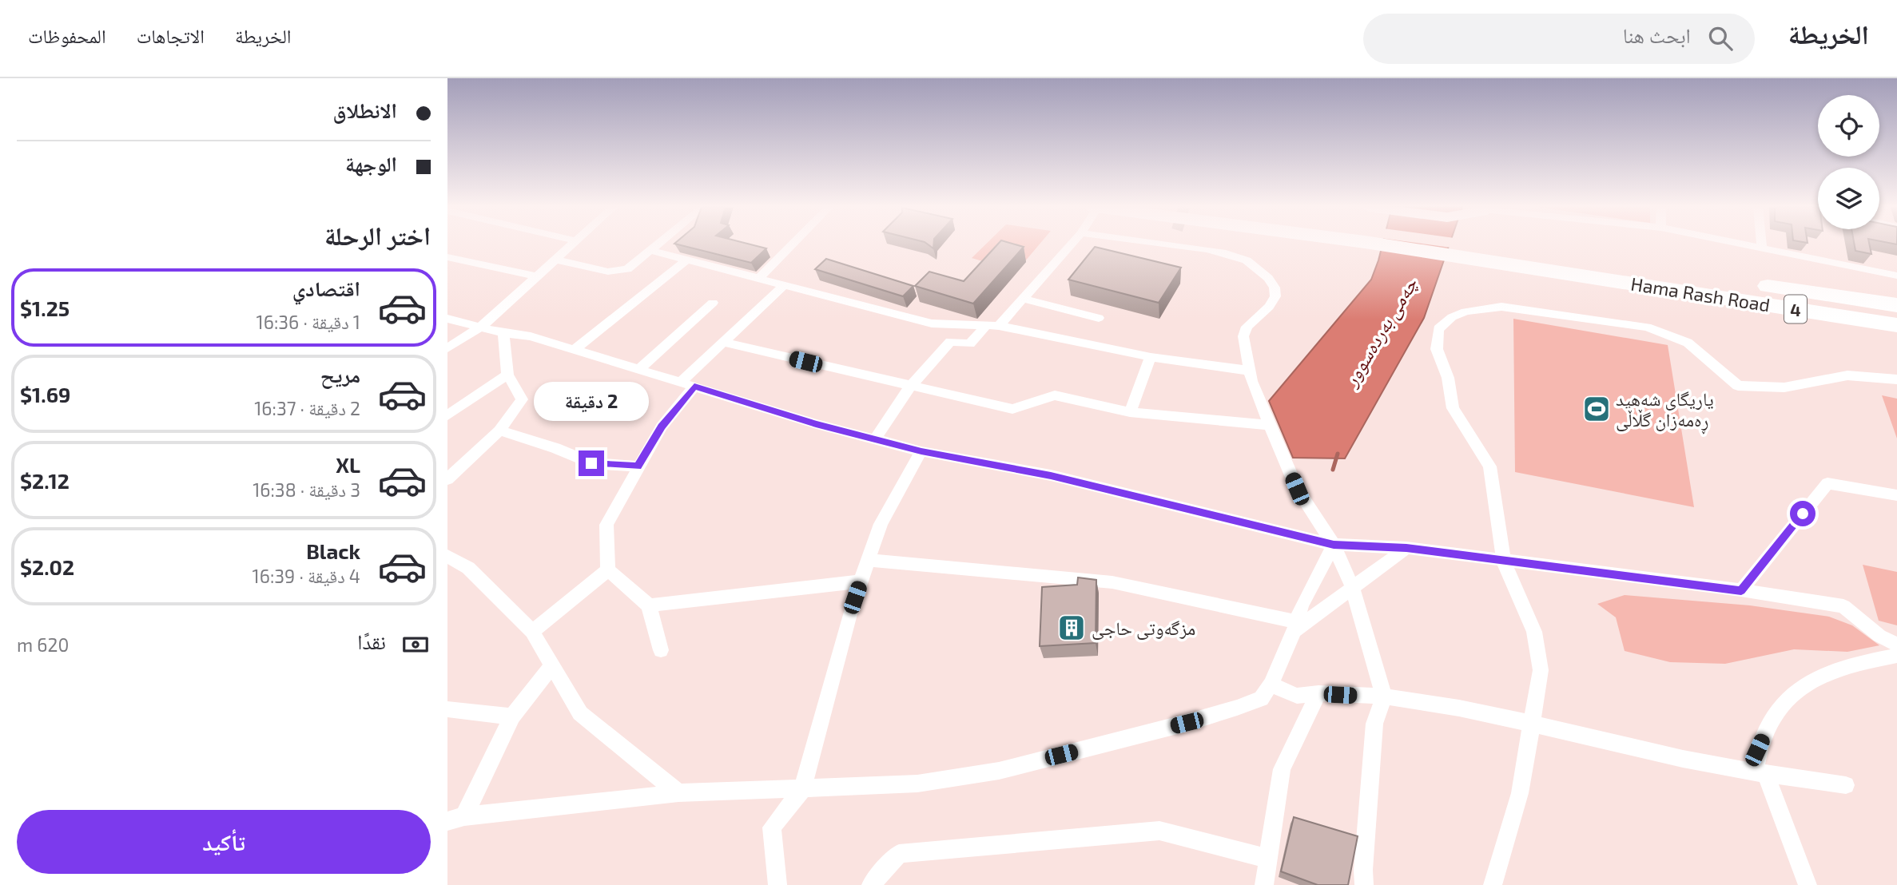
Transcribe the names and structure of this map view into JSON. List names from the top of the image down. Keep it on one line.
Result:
{"streets":{"highway":["Hama Rash Road","4"]},"water":["چەمی بەردەسوور"],"places":{"sports":["یاریگای شەهید ڕەمەزان گڵاڵی"],"building":["مزگەوتی حاجی"]},"page":{"header":"الخريطة","search":"ابحث هنا","nav":["الخريطة","الاتجاهات","المحفوظات"],"banner":["الانطلاق","الوجهة"],"heading":"اختر الرحلة","list":[{"name":"اقتصادي","note":"1 دقيقة · 16:36","value":"$1.25"},{"name":"مريح","note":"2 دقيقة · 16:37","value":"$1.69"},{"name":"XL","note":"3 دقيقة · 16:38","value":"$2.12"},{"name":"Black","note":"4 دقيقة · 16:39","value":"$2.02"}],"bubble":"2 دقيقة","pay":["نقدًا","620 m"],"buttons":"تأكيد"}}
